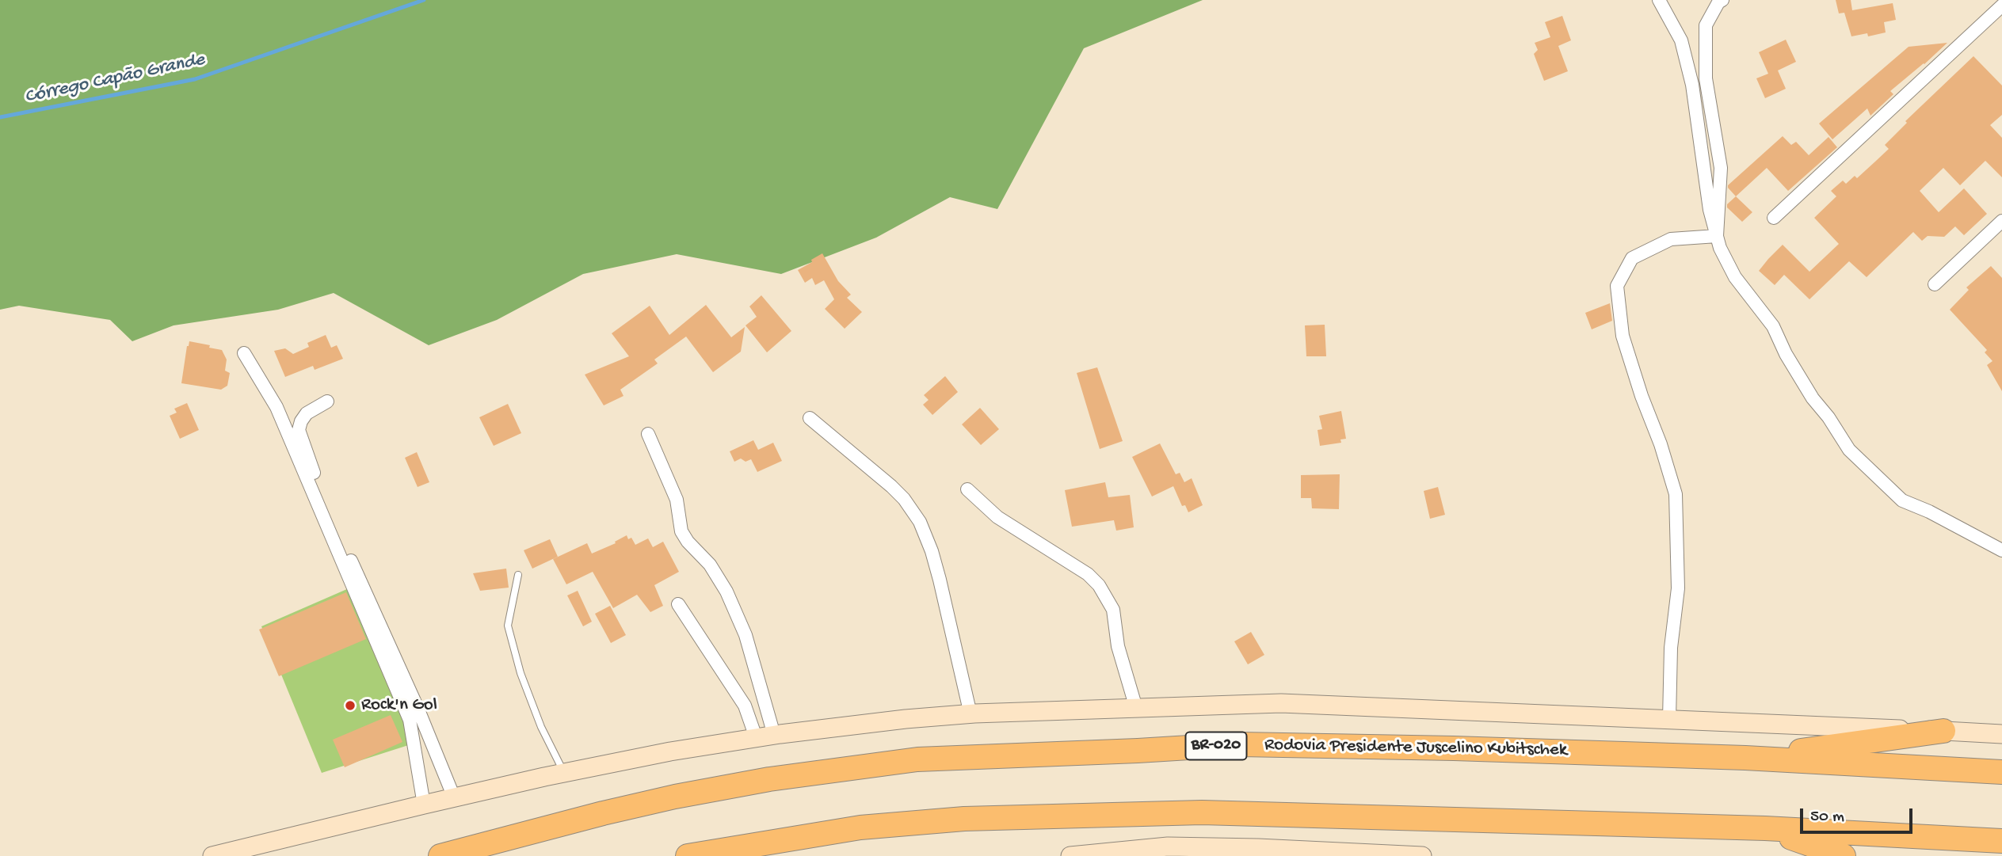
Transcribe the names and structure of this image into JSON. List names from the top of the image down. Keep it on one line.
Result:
{"streets":{"highway":["BR-020","Rodovia Presidente Juscelino Kubitschek"]},"water":["Córrego Capão Grande"],"places":["Rock'n Gol"],"scale_bar":"50 m"}
